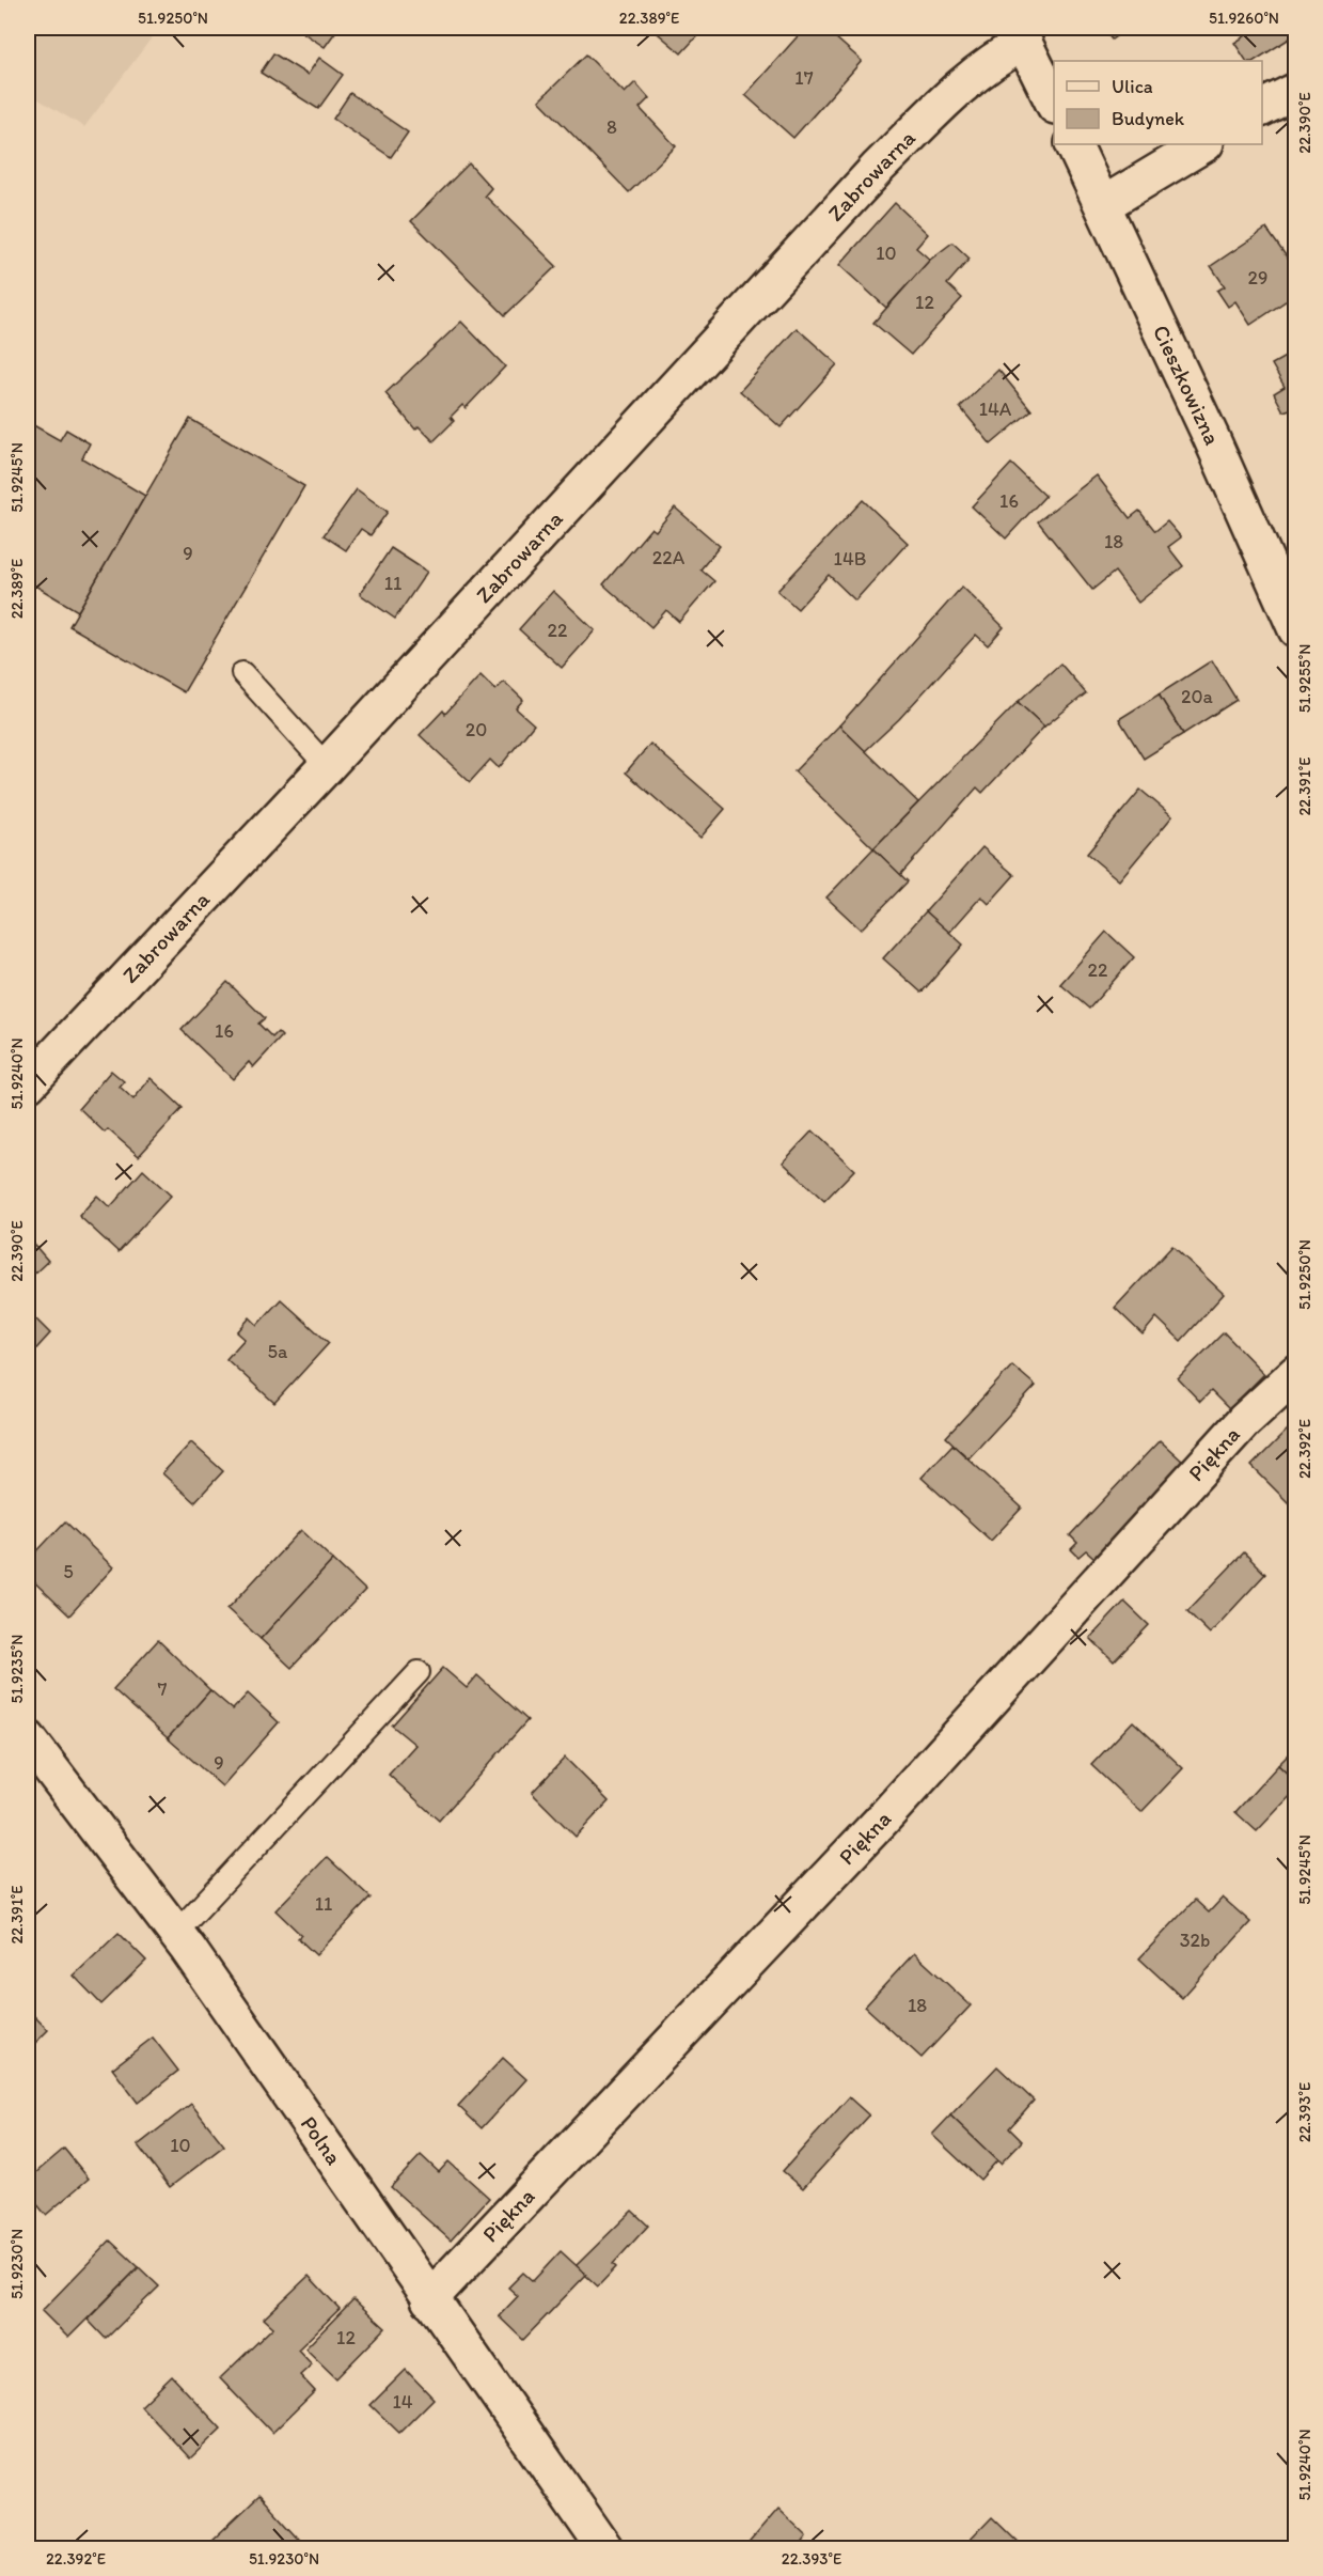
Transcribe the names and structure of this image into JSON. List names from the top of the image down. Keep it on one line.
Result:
{"streets":{"street":["Zabrowarna","Cieszkowizna","Piękna","Polna"]},"crossings":[["Piękna","Polna"]],"house_numbers":["17","8","10","29","12","14A","16","18","9","22A","14B","11","22","20a","20","22","16","5a","5","7","9","11","32b","18","10","12","14"],"legend":["Ulica","Budynek"],"coordinates":["51.9250°N","22.389°E","51.9260°N","22.390°E","51.9245°N","51.9255°N","22.391°E","51.9240°N","22.392°E","51.9235°N","22.393°E","51.9230°N"]}
